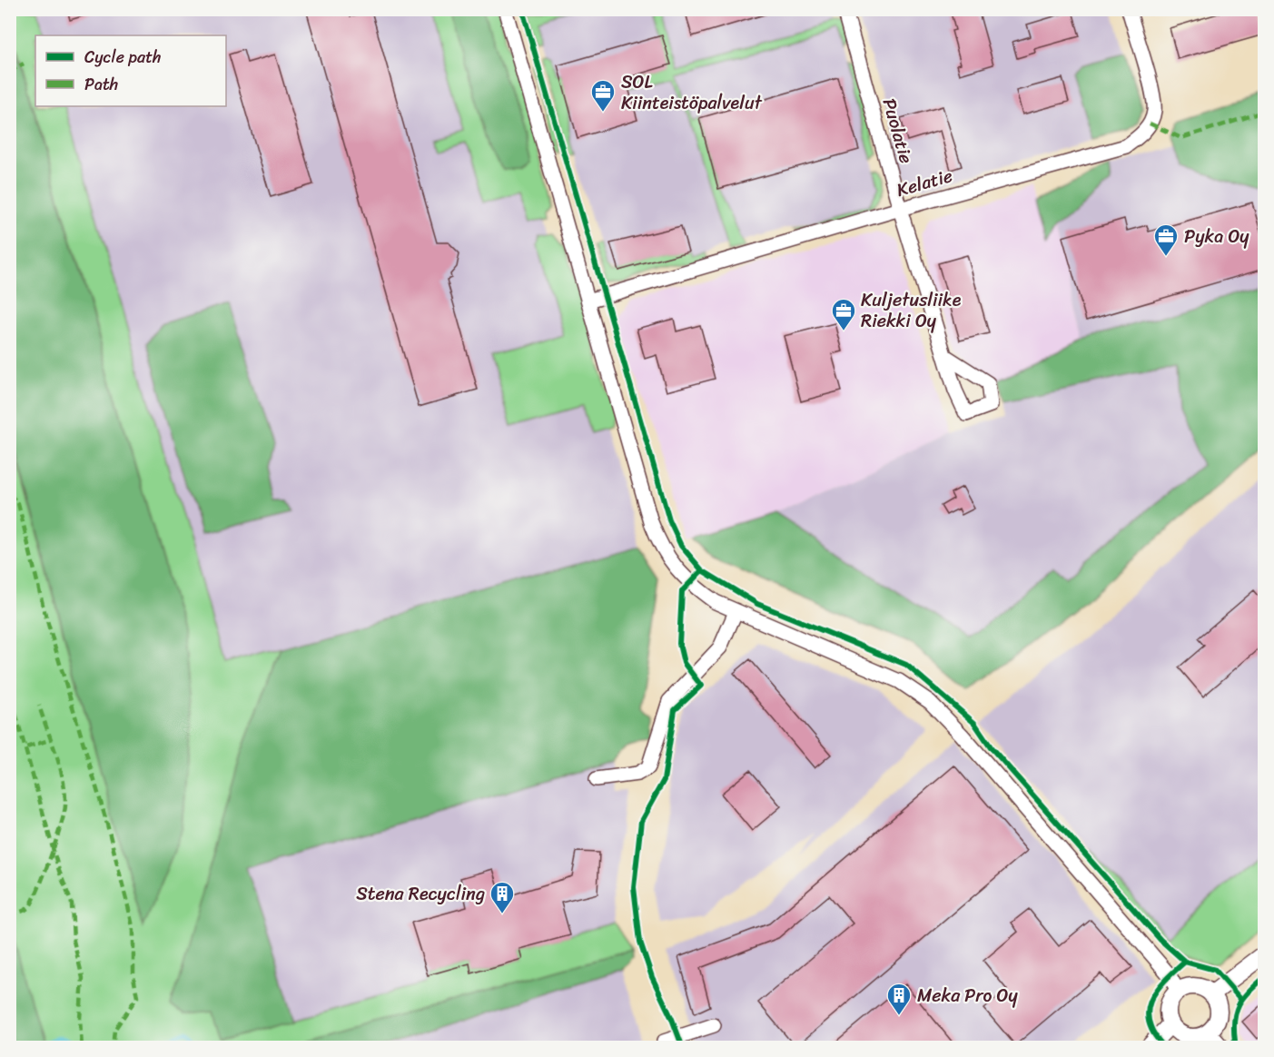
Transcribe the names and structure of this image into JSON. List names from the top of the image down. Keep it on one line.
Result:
{"streets":{"street":["Puolatie","Kelatie"]},"crossings":[["Puolatie","Kelatie"]],"places":{"office":["SOL Kiinteistöpalvelut","Pyka Oy","Kuljetusliike Riekki Oy"],"building":["Stena Recycling","Meka Pro Oy"]},"legend":["Cycle path","Path"]}
